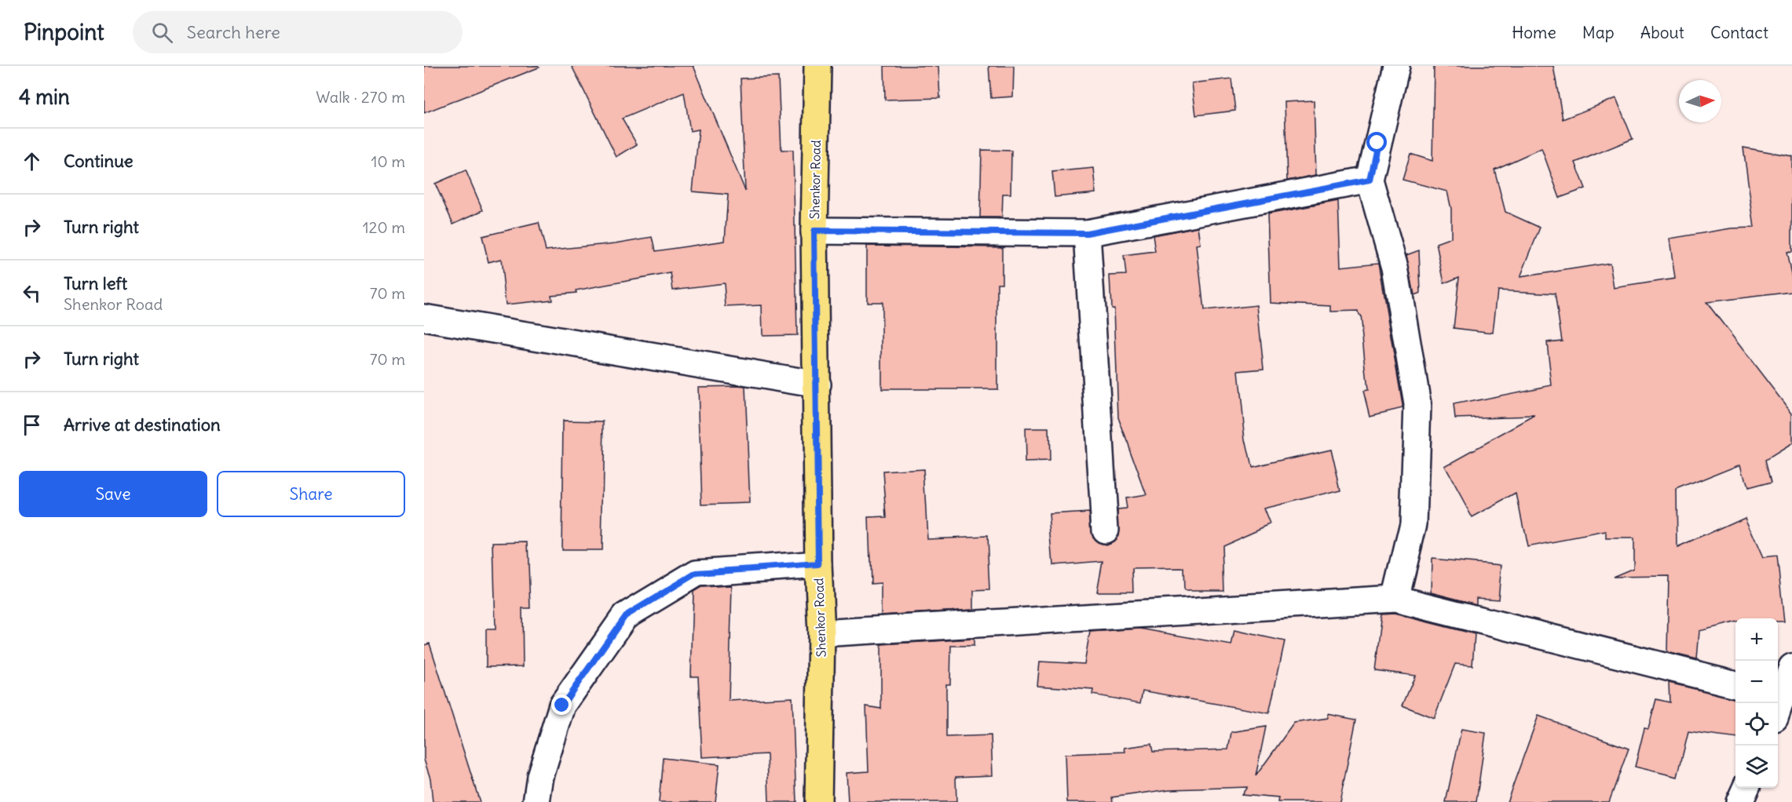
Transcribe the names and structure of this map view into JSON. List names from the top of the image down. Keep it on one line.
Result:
{"streets":{"main road":["Shenkor Road"]},"north":"right","page":{"header":"Pinpoint","search":"Search here","nav":["Home","Map","About","Contact"],"heading":["4 min","Walk · 270 m"],"list":[["Continue","10 m"],["Turn right","120 m"],["Turn left","Shenkor Road","70 m"],["Turn right","70 m"],"Arrive at destination"],"buttons":["Save","Share"],"map_buttons":["+","−"]}}
